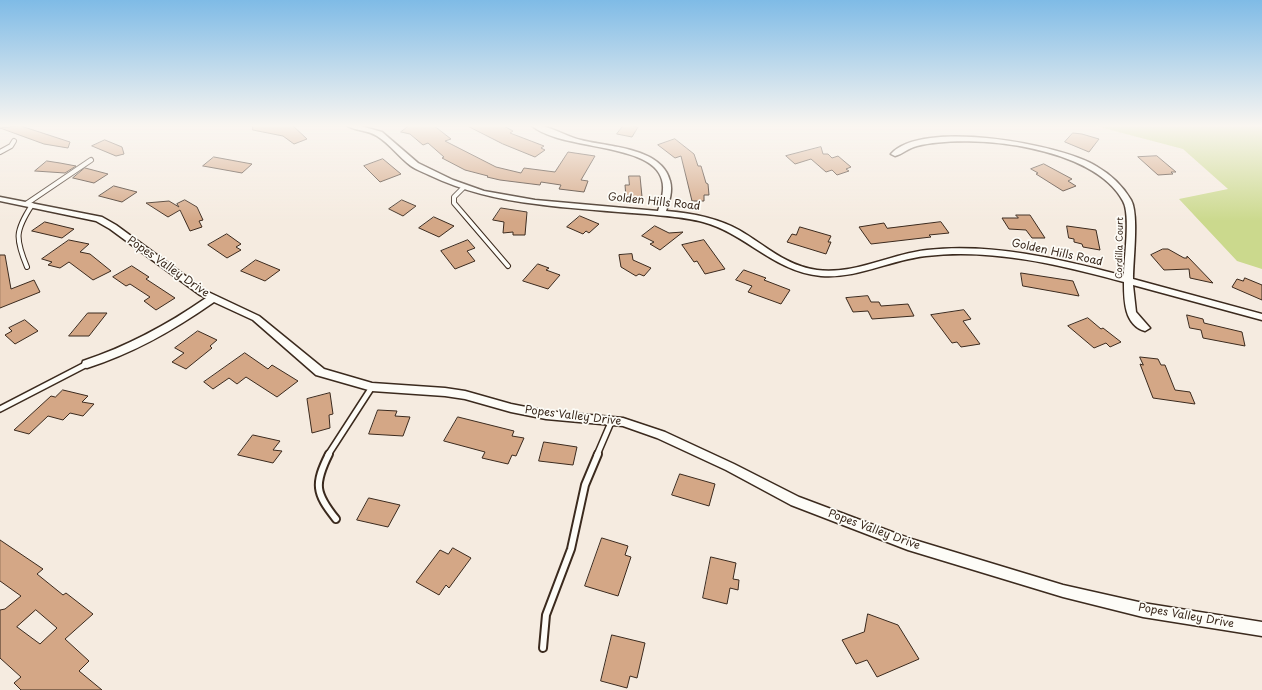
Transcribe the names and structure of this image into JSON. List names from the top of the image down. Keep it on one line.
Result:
{"streets":{"street":["Golden Hills Road","Cordilla Court","Popes Valley Drive"]},"crossings":[["Golden Hills Road","Cordilla Court"]]}
